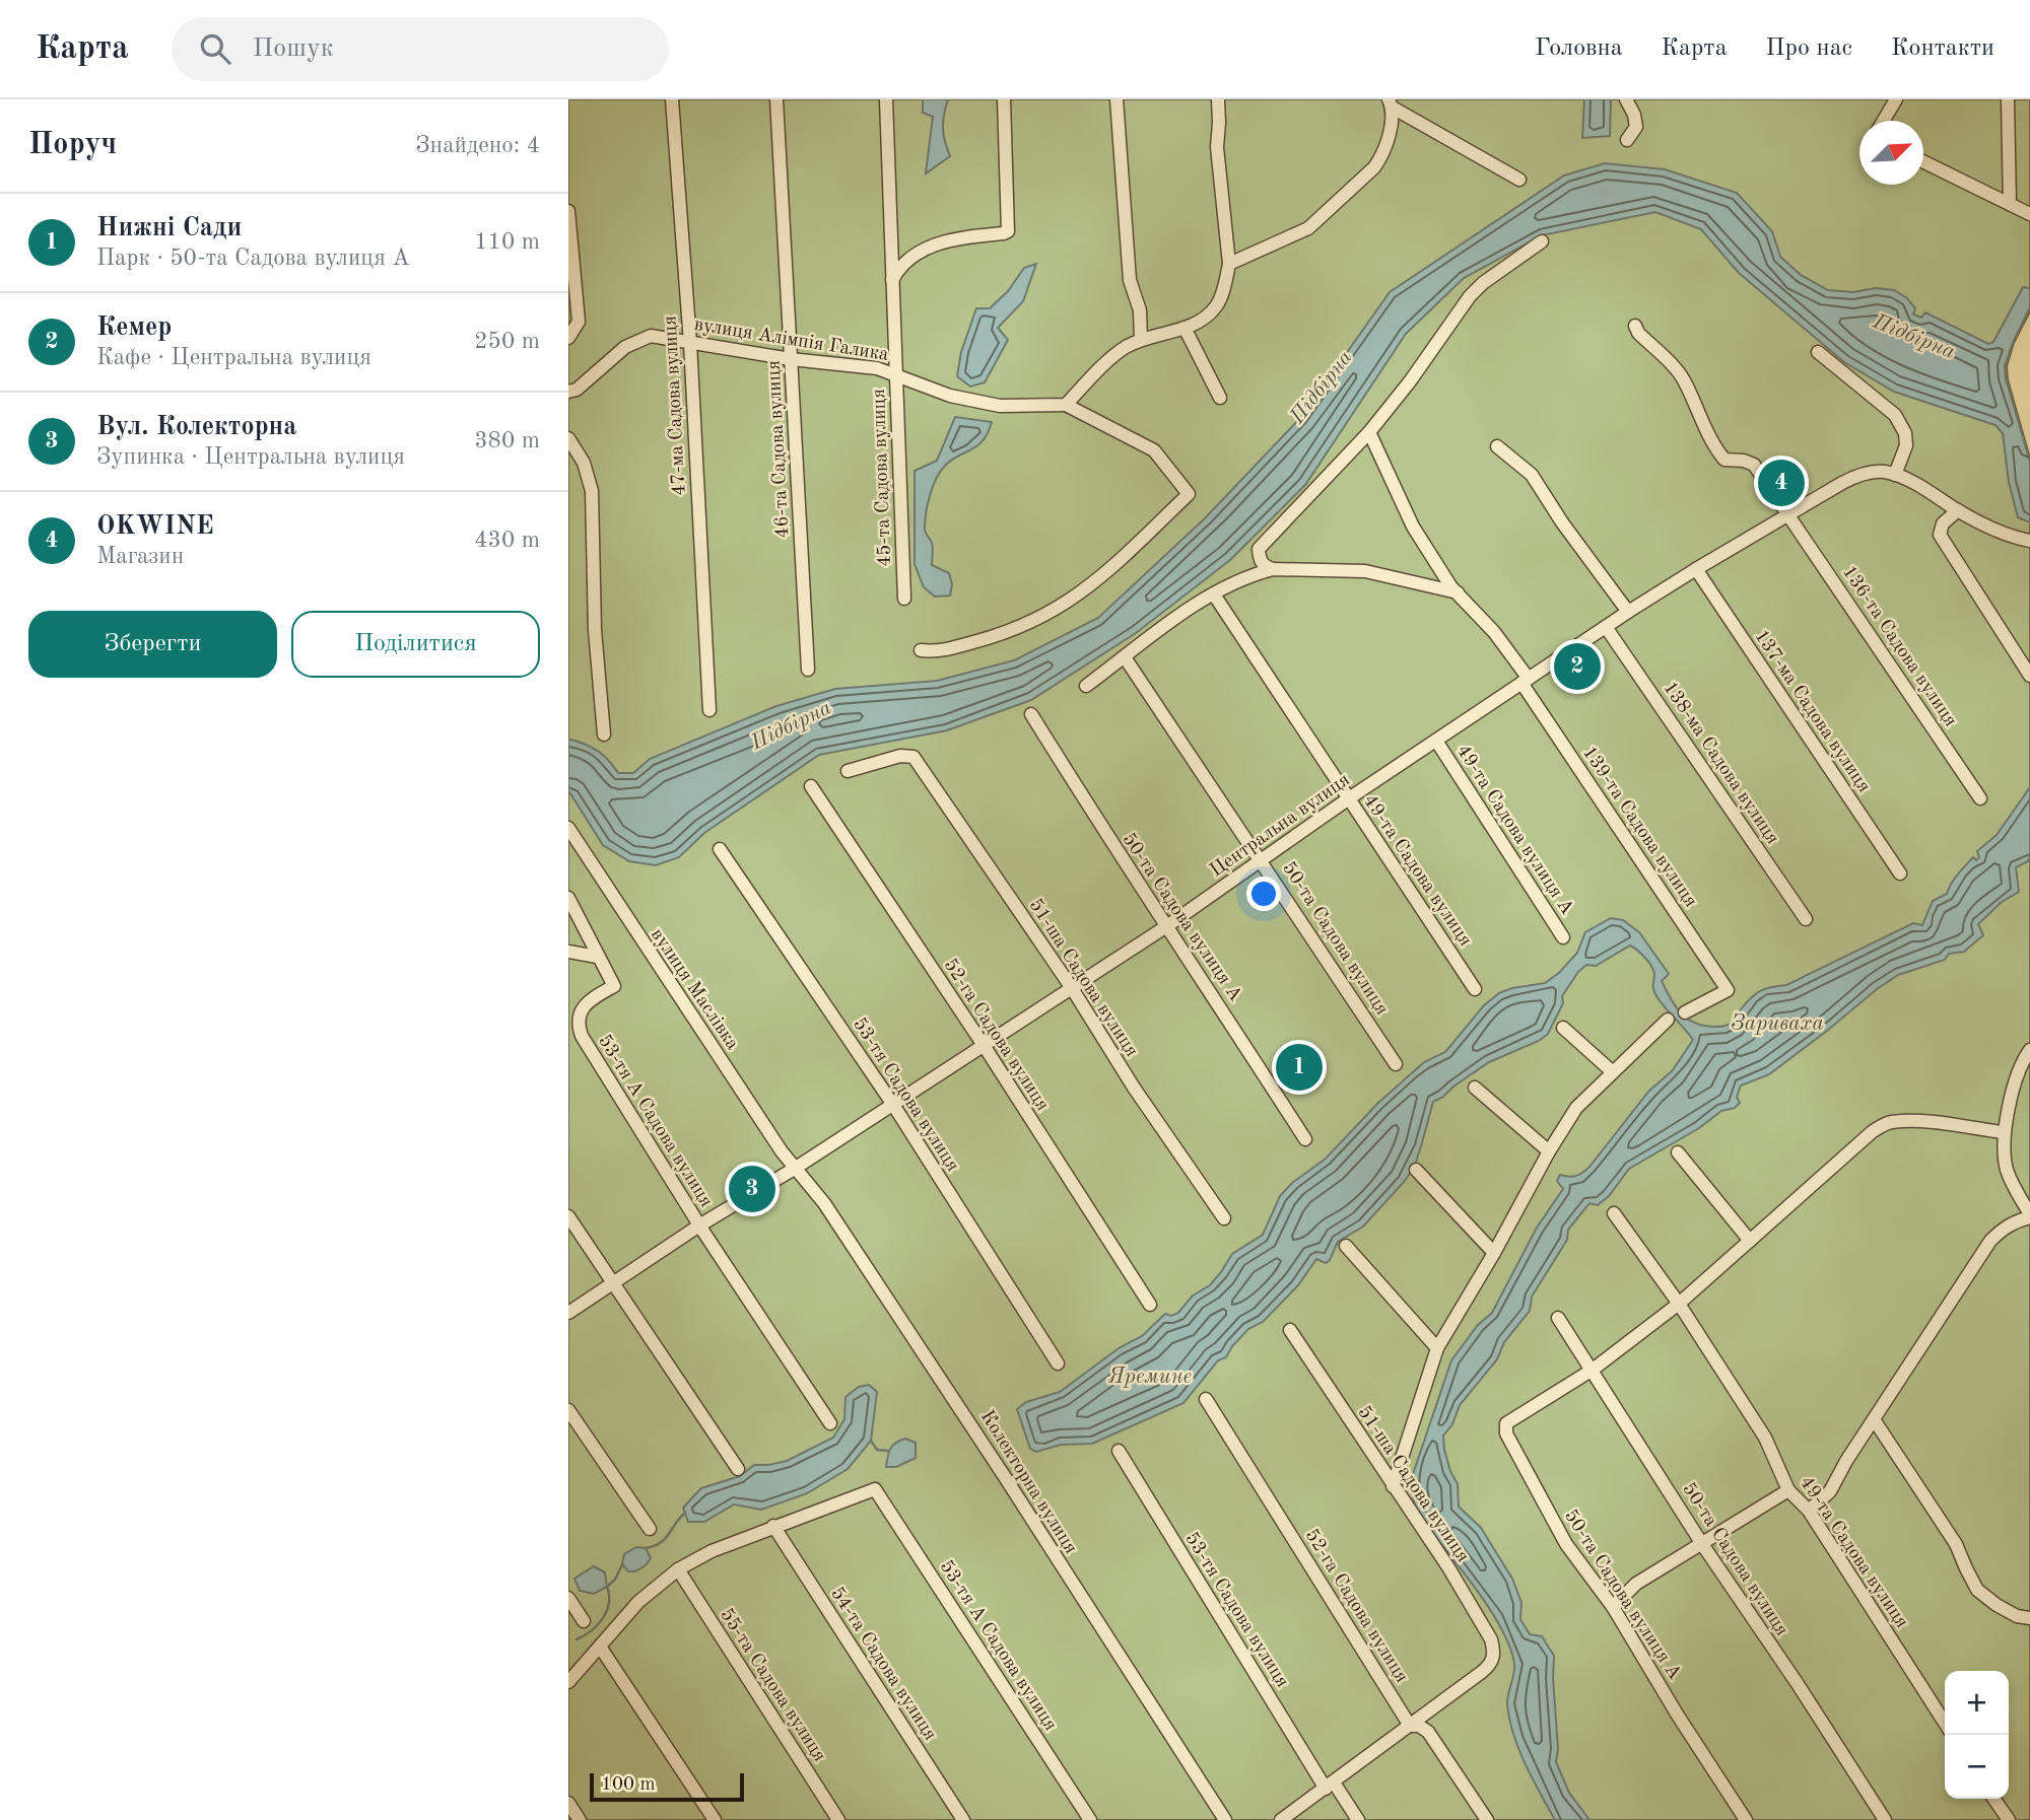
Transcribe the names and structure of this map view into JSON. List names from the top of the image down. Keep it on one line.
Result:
{"streets":{"street":["вулиця Алімпія Галика","47-ма Садова вулиця","46-та Садова вулиця","45-та Садова вулиця","136-та Садова вулиця","137-ма Садова вулиця","138-ма Садова вулиця","Центральна вулиця","139-та Садова вулиця","49-та Садова вулиця А","49-та Садова вулиця","50-та Садова вулиця А","50-та Садова вулиця","51-ша Садова вулиця","вулиця Маслівка","52-га Садова вулиця","53-тя Садова вулиця","53-тя А Садова вулиця","Колекторна вулиця","54-та Садова вулиця","55-та Садова вулиця"]},"crossings":[["вулиця Алімпія Галика","47-ма Садова вулиця"],["вулиця Алімпія Галика","46-та Садова вулиця"],["вулиця Алімпія Галика","45-та Садова вулиця"],["136-та Садова вулиця","Центральна вулиця"],["137-ма Садова вулиця","Центральна вулиця"],["138-ма Садова вулиця","Центральна вулиця"],["Центральна вулиця","139-та Садова вулиця"],["Центральна вулиця","49-та Садова вулиця А"],["Центральна вулиця","49-та Садова вулиця"],["Центральна вулиця","50-та Садова вулиця А"],["Центральна вулиця","50-та Садова вулиця"],["Центральна вулиця","51-ша Садова вулиця"],["Центральна вулиця","вулиця Маслівка"],["Центральна вулиця","52-га Садова вулиця"],["Центральна вулиця","53-тя Садова вулиця"],["Центральна вулиця","53-тя А Садова вулиця"],["Центральна вулиця","Колекторна вулиця"],["50-та Садова вулиця А","50-та Садова вулиця"],["51-ша Садова вулиця","52-га Садова вулиця"],["вулиця Маслівка","Колекторна вулиця"],["53-тя А Садова вулиця","54-та Садова вулиця"]],"water":["Підбірна","Зариваха","Яремине"],"scale_bar":"100 m","north":"top right","page":{"header":"Карта","search":"Пошук","nav":["Головна","Карта","Про нас","Контакти"],"heading":["Поруч","Знайдено: 4"],"list":[{"mark":"1","name":"Нижні Сади","note":"Парк · 50-та Садова вулиця А","value":"110 m"},{"mark":"2","name":"Кемер","note":"Кафе · Центральна вулиця","value":"250 m"},{"mark":"3","name":"Вул. Колекторна","note":"Зупинка · Центральна вулиця","value":"380 m"},{"mark":"4","name":"OKWINE","note":"Магазин","value":"430 m"}],"pins":["4","2","1","3"],"buttons":["Зберегти","Поділитися"],"map_buttons":["+","−"],"scale":"100 m"}}
